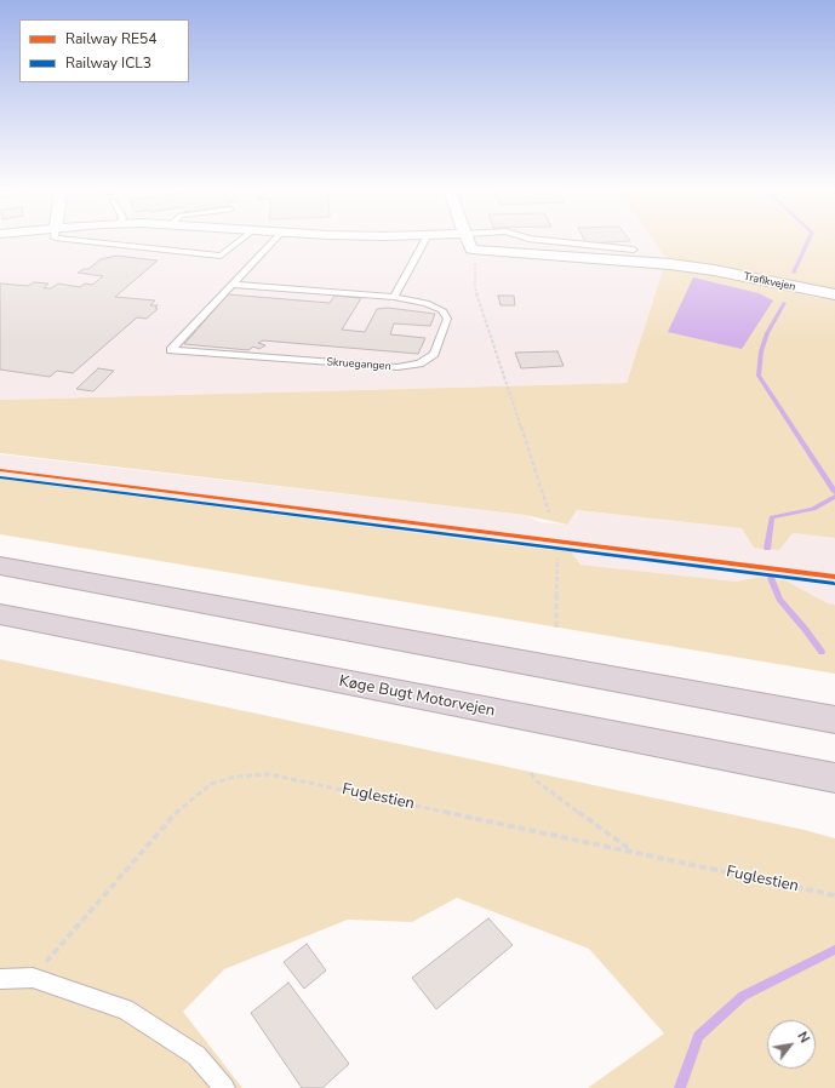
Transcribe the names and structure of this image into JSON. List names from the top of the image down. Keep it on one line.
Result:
{"streets":{"highway":["Køge Bugt Motorvejen"],"street":["Trafikvejen"],"lane":["Skruegangen"],"path":["Fuglestien"]},"lines":["rail line RE54","rail line ICL3"],"legend":["Railway RE54","Railway ICL3"],"north":"top right"}
